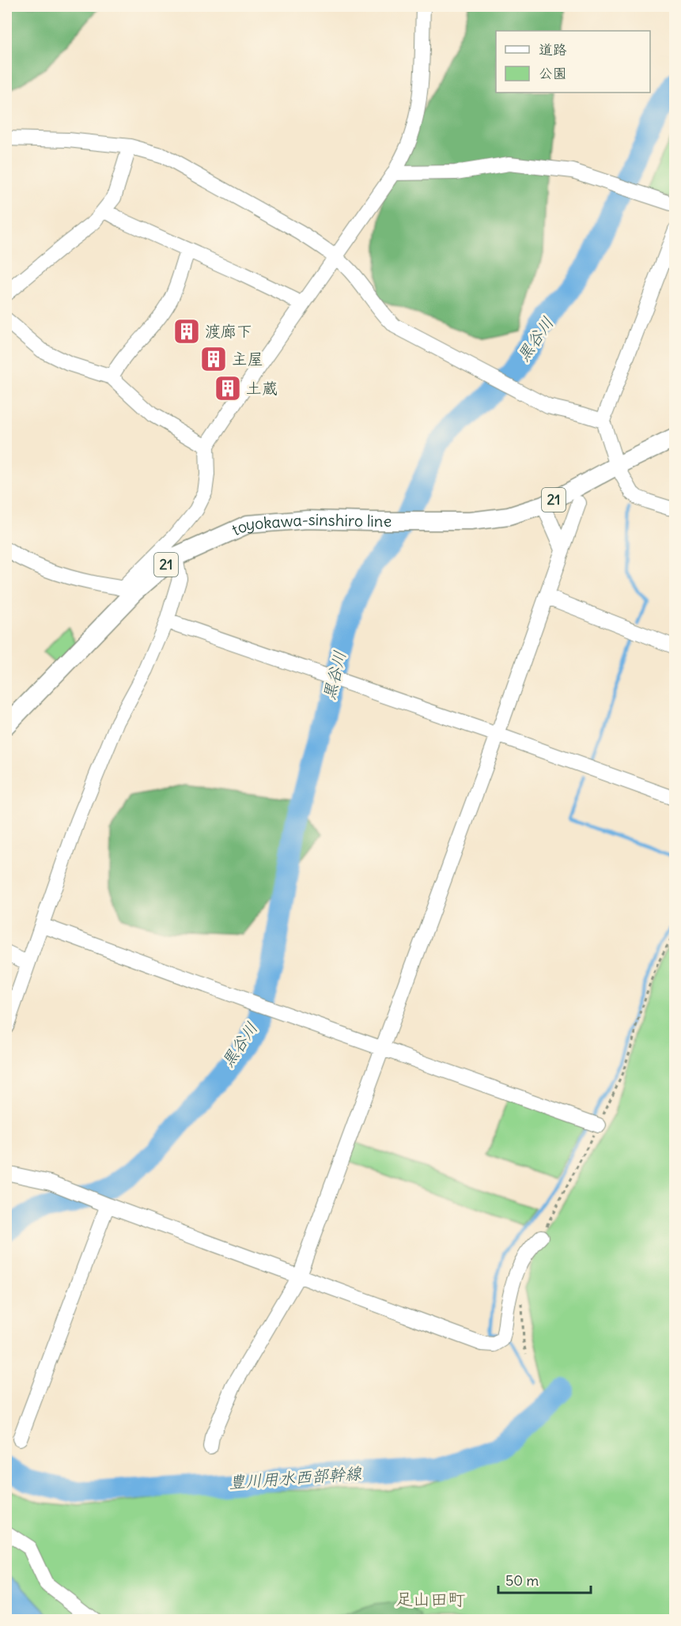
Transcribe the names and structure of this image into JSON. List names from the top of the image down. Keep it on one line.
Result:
{"streets":{"main road":["21","toyokawa-sinshiro line"]},"districts":["足山田町"],"water":["黒谷川","豊川用水西部幹線"],"places":{"building":["渡廊下","主屋","土蔵"]},"legend":["道路","公園"],"scale_bar":"50 m"}
